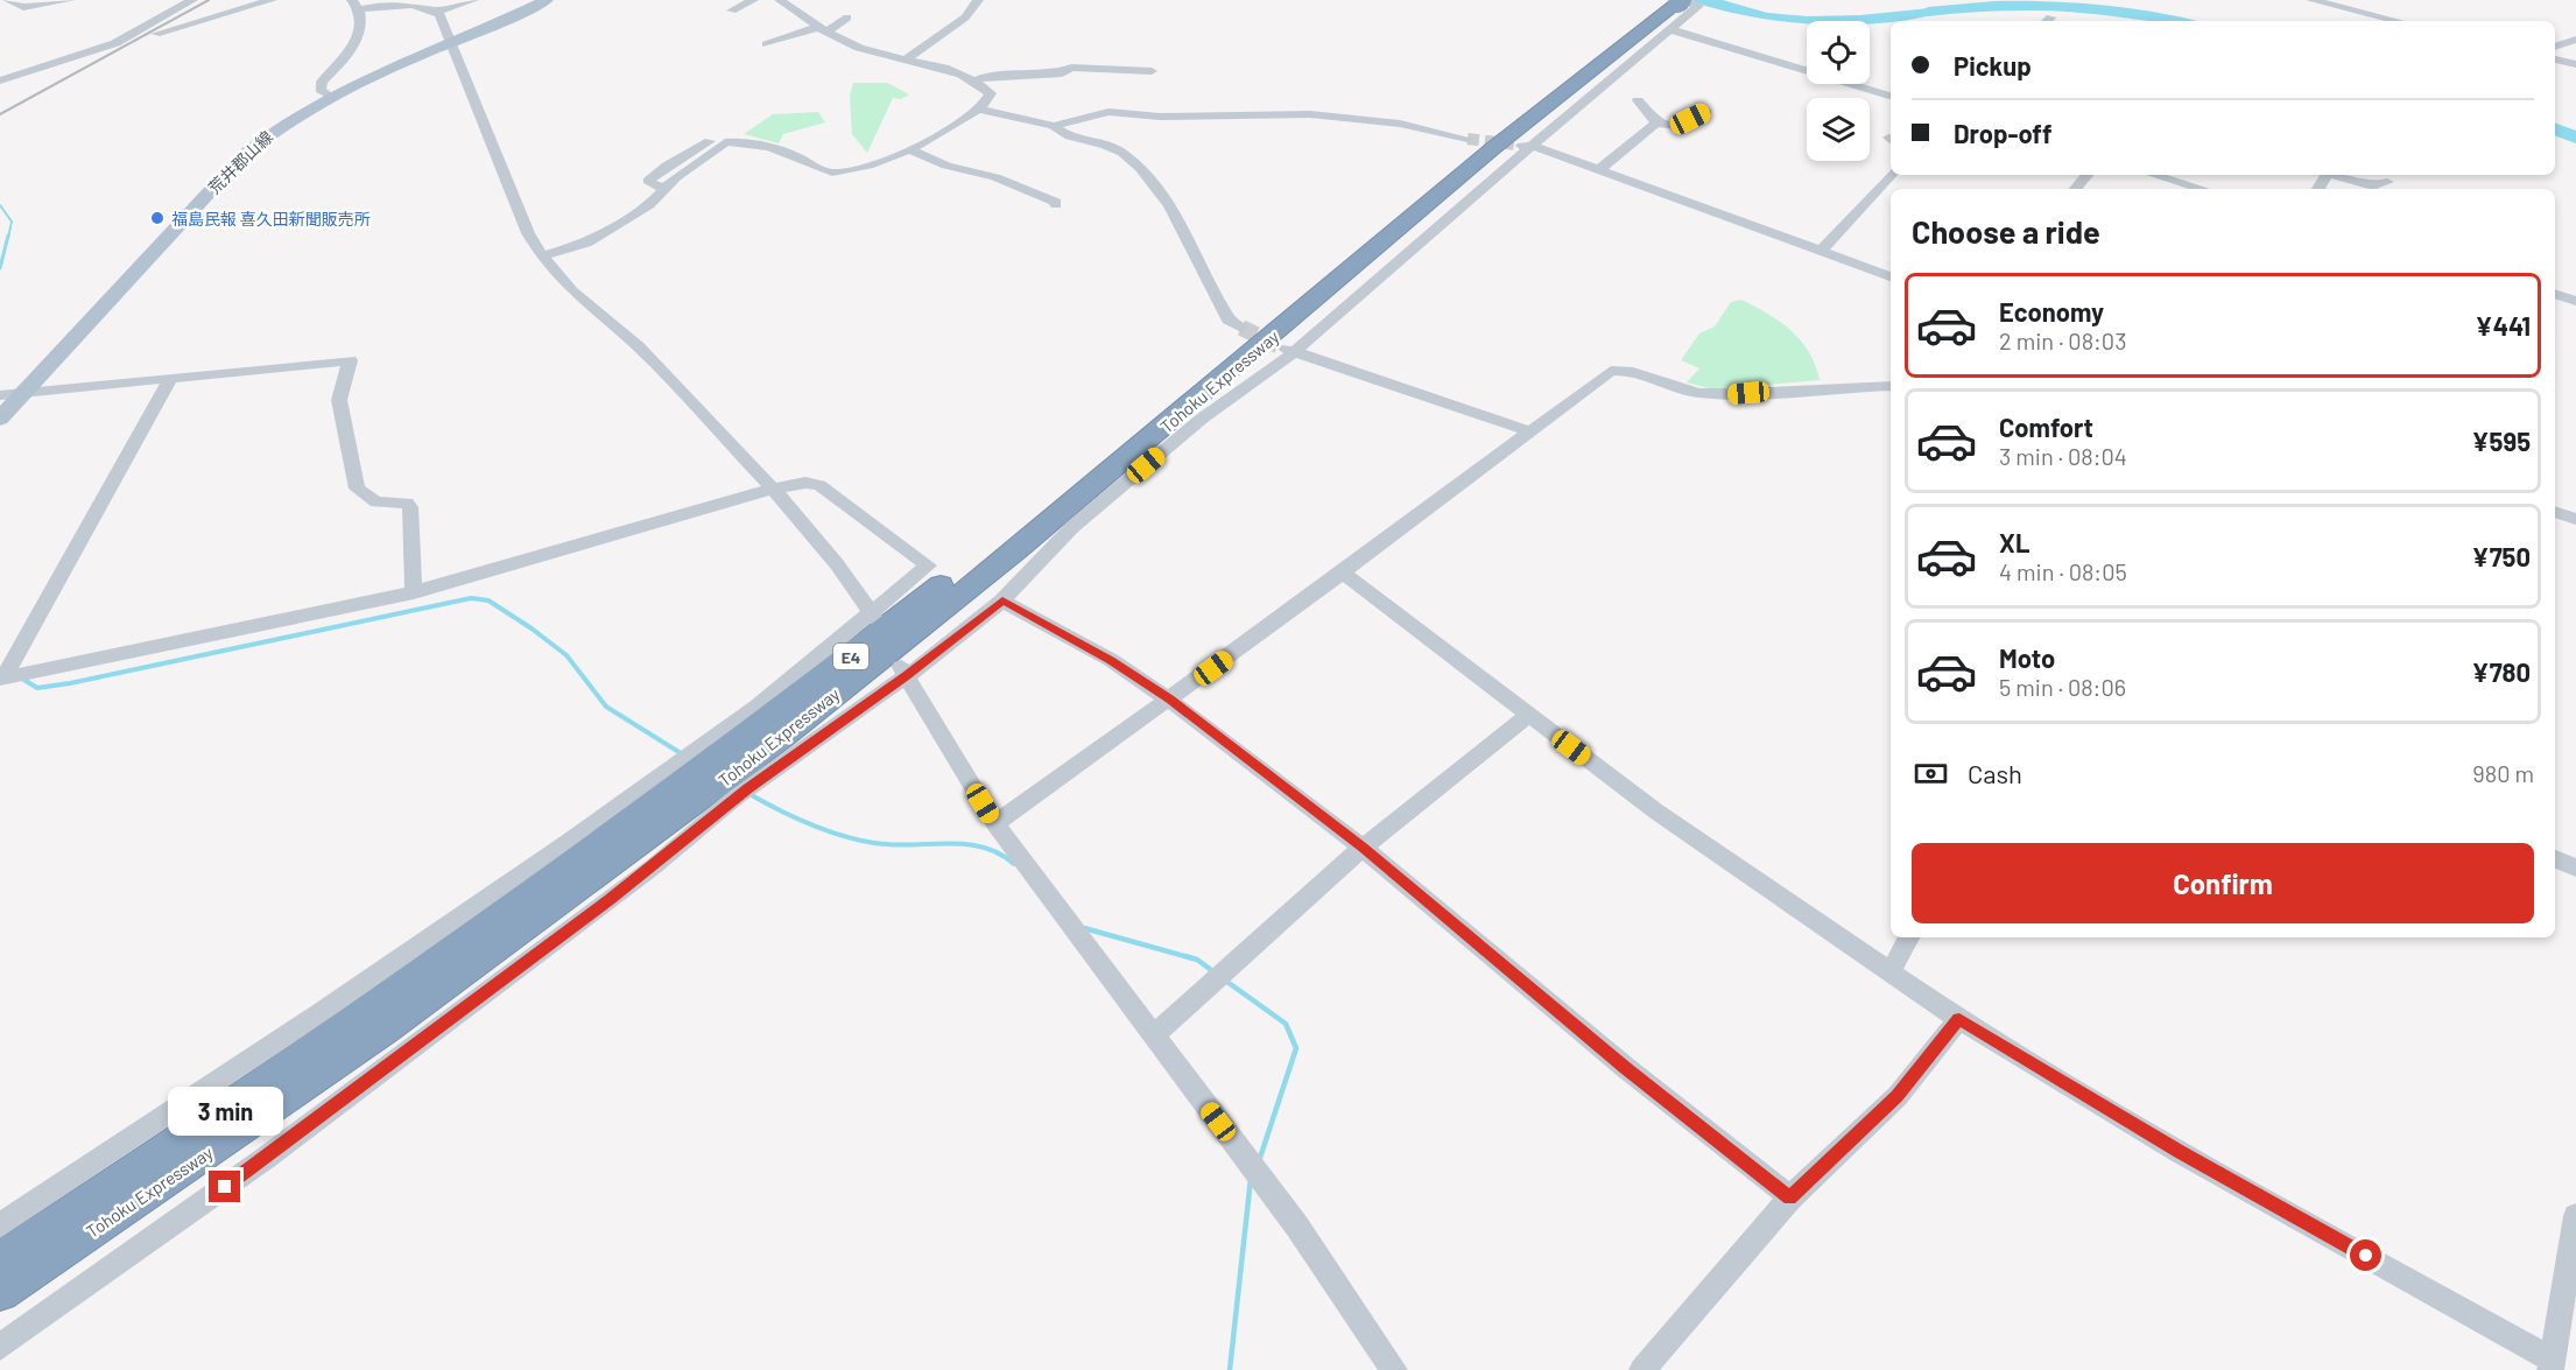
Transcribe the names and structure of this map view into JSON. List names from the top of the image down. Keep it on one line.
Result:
{"streets":{"highway":["Tohoku Expressway","E4"],"main road":["荒井郡山線"]},"places":["福島民報 喜久田新聞販売所"],"page":{"banner":["Pickup","Drop-off"],"heading":"Choose a ride","list":[{"name":"Economy","note":"2 min · 08:03","value":"¥441"},{"name":"Comfort","note":"3 min · 08:04","value":"¥595"},{"name":"XL","note":"4 min · 08:05","value":"¥750"},{"name":"Moto","note":"5 min · 08:06","value":"¥780"}],"pay":["Cash","980 m"],"buttons":"Confirm","bubble":"3 min"}}
